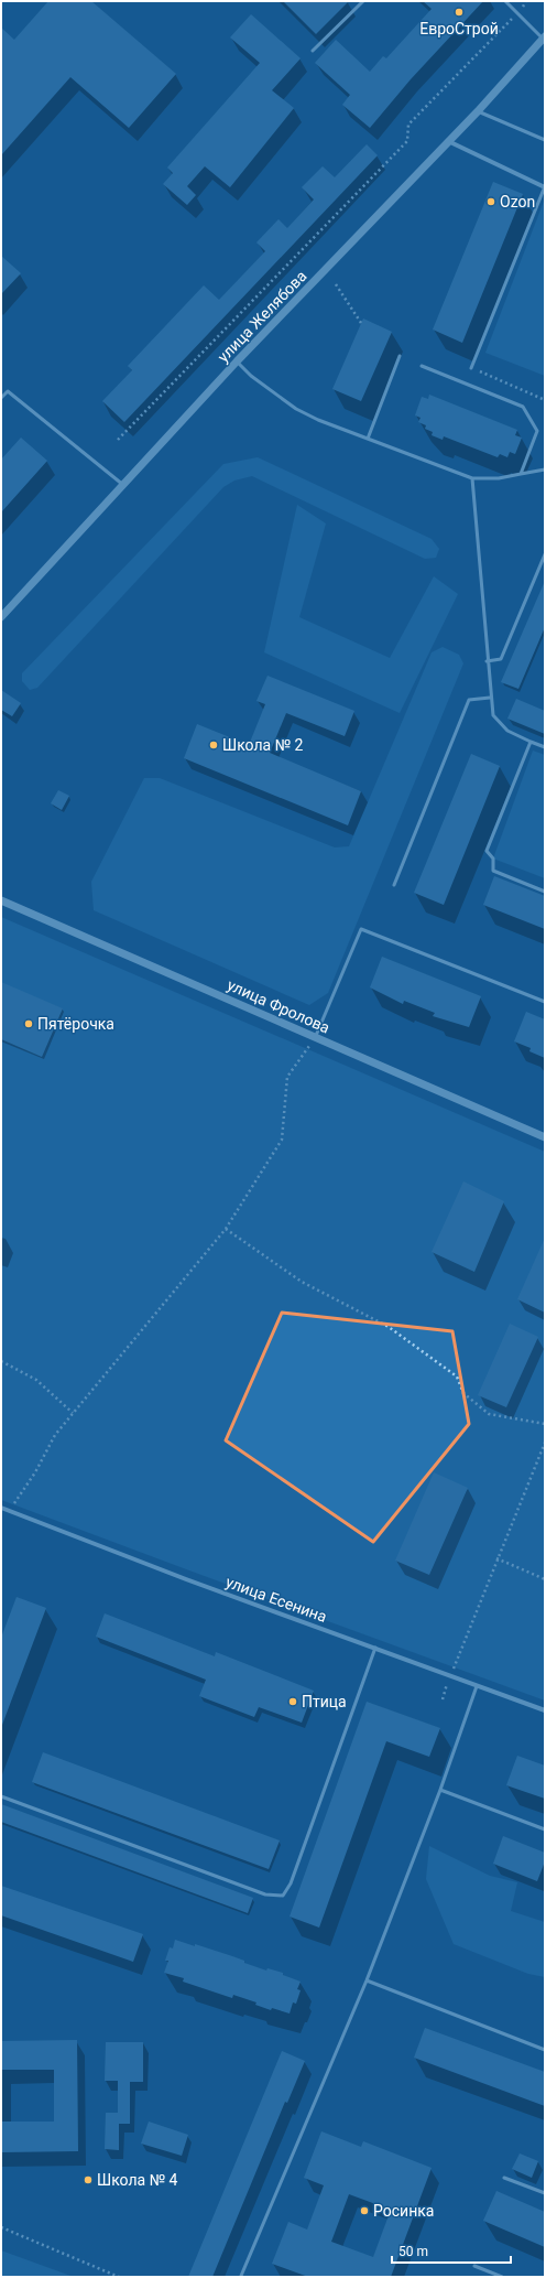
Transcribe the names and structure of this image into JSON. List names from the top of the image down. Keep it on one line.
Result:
{"streets":{"street":["улица Желябова","улица Фролова","улица Есенина"]},"places":["ЕвроСтрой","Ozon","Школа № 2","Пятёрочка","Птица","Школа № 4","Росинка"],"scale_bar":"50 m"}
